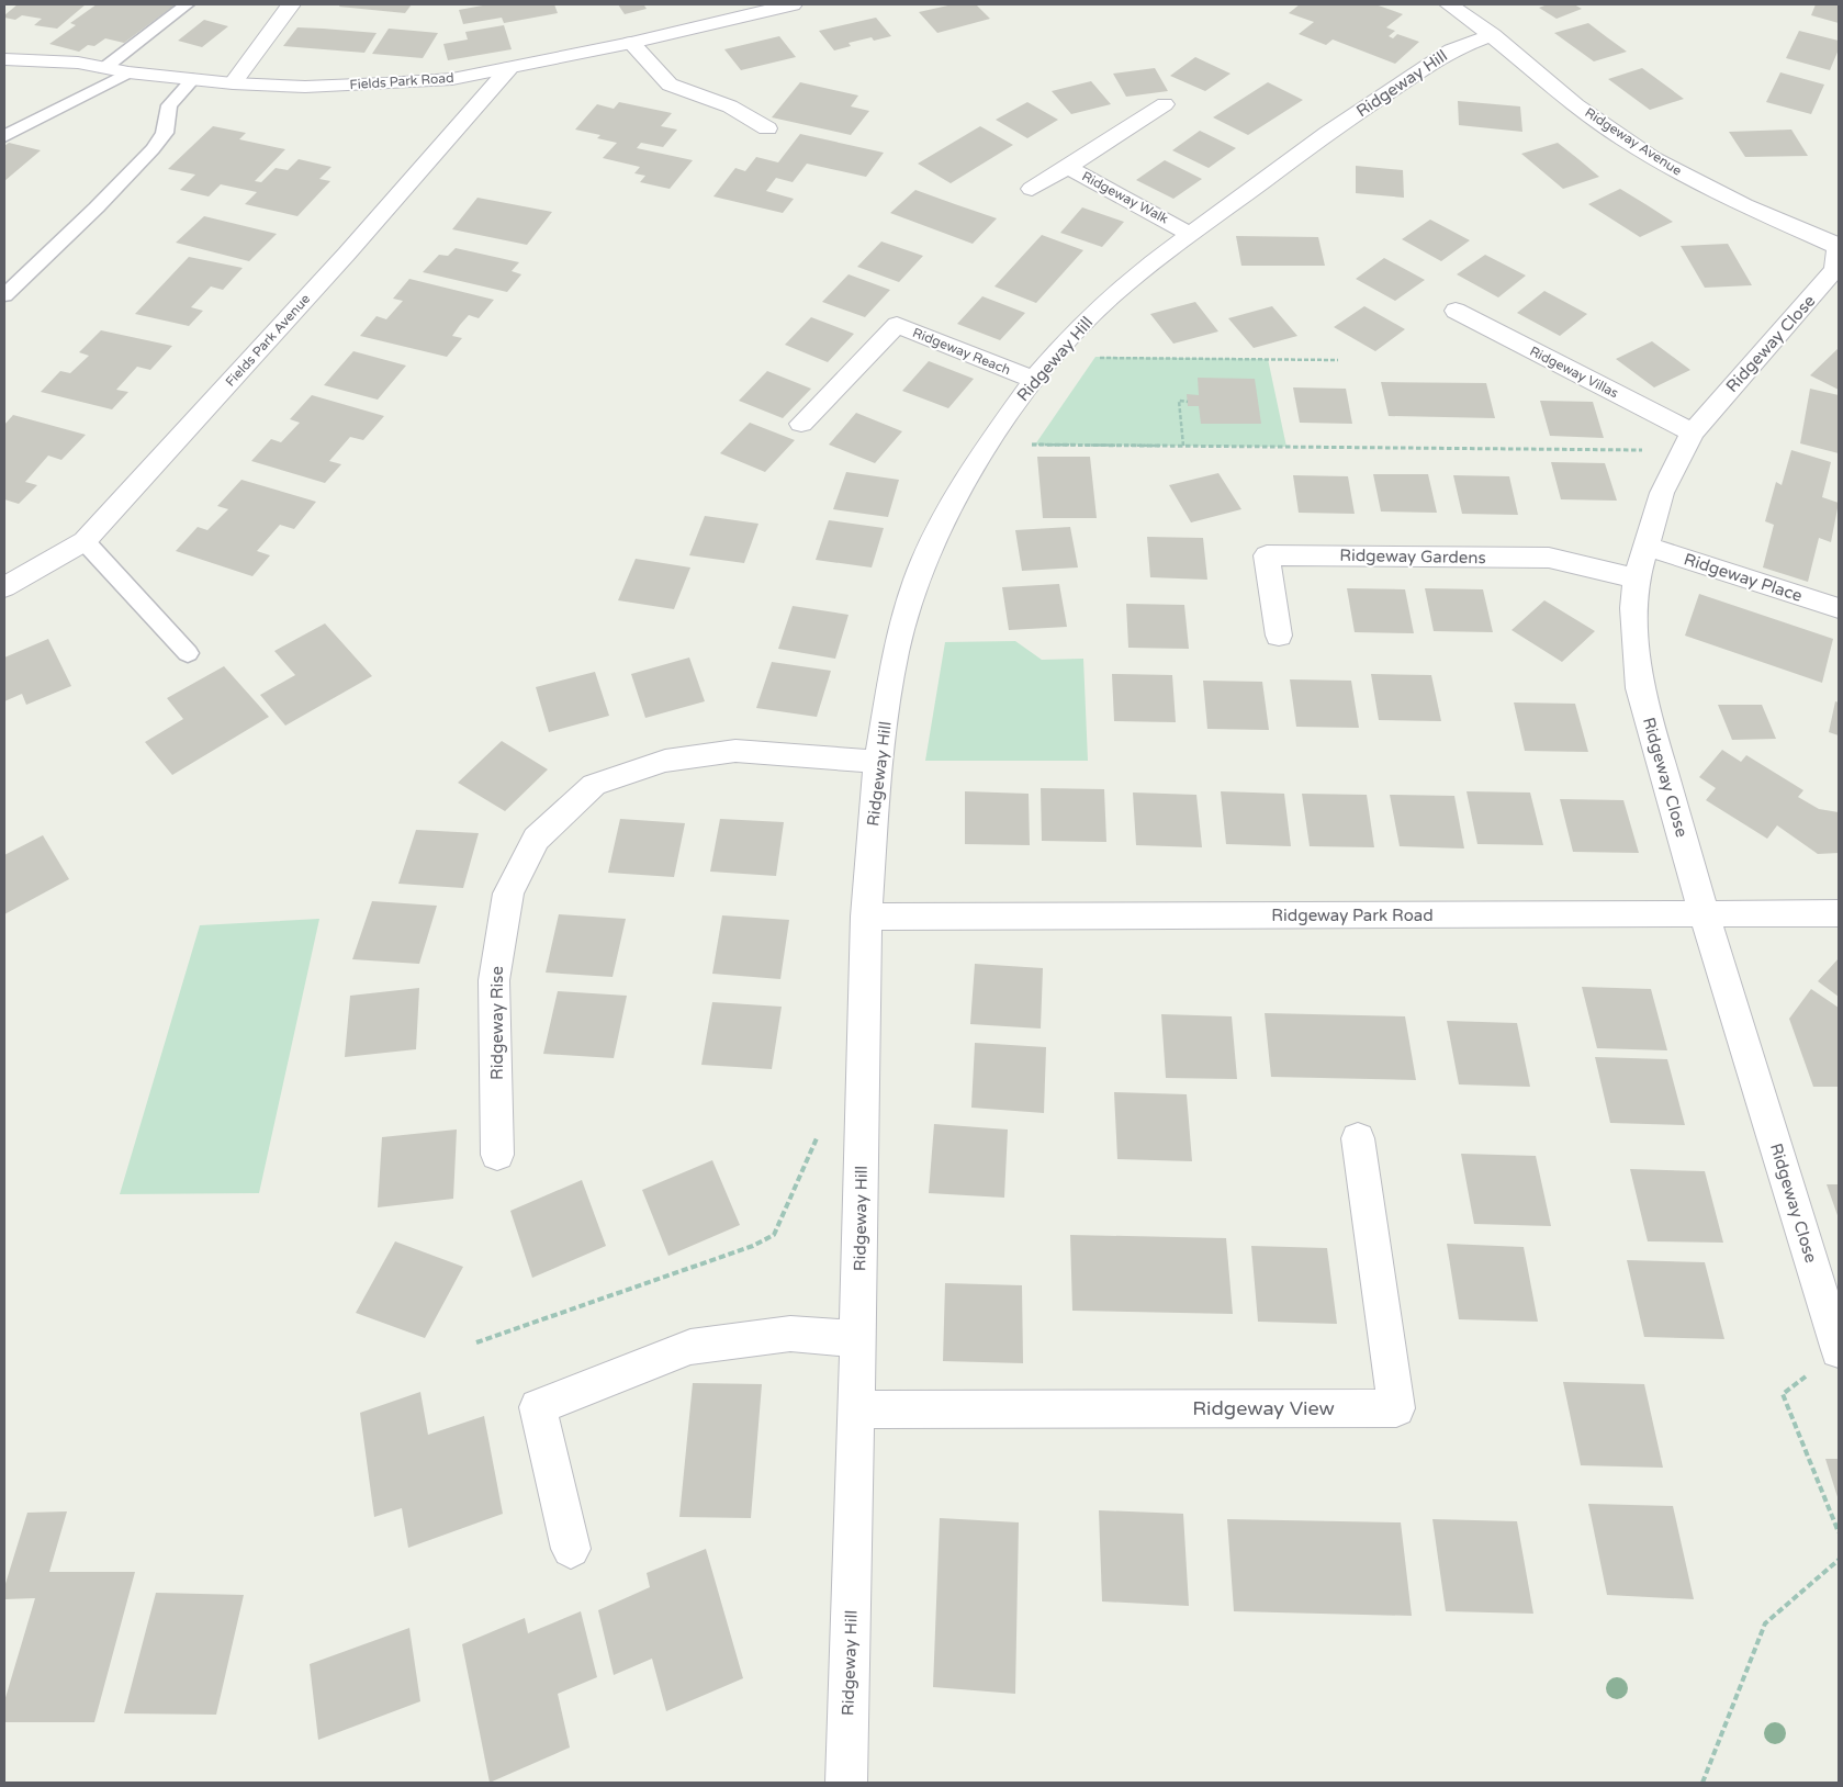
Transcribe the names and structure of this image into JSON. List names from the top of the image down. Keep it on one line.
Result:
{"streets":{"street":["Fields Park Road","Ridgeway Hill","Ridgeway Avenue","Ridgeway Walk","Fields Park Avenue","Ridgeway Close","Ridgeway Reach","Ridgeway Villas","Ridgeway Gardens","Ridgeway Place","Ridgeway Park Road","Ridgeway Rise","Ridgeway View"]},"crossings":[["Fields Park Road","Fields Park Avenue"],["Ridgeway Hill","Ridgeway Avenue"],["Ridgeway Hill","Ridgeway Walk"],["Ridgeway Hill","Ridgeway Reach"],["Ridgeway Hill","Ridgeway Park Road"],["Ridgeway Hill","Ridgeway Rise"],["Ridgeway Hill","Ridgeway View"],["Ridgeway Avenue","Ridgeway Close"],["Ridgeway Close","Ridgeway Villas"],["Ridgeway Close","Ridgeway Gardens"],["Ridgeway Close","Ridgeway Place"],["Ridgeway Close","Ridgeway Park Road"]]}
